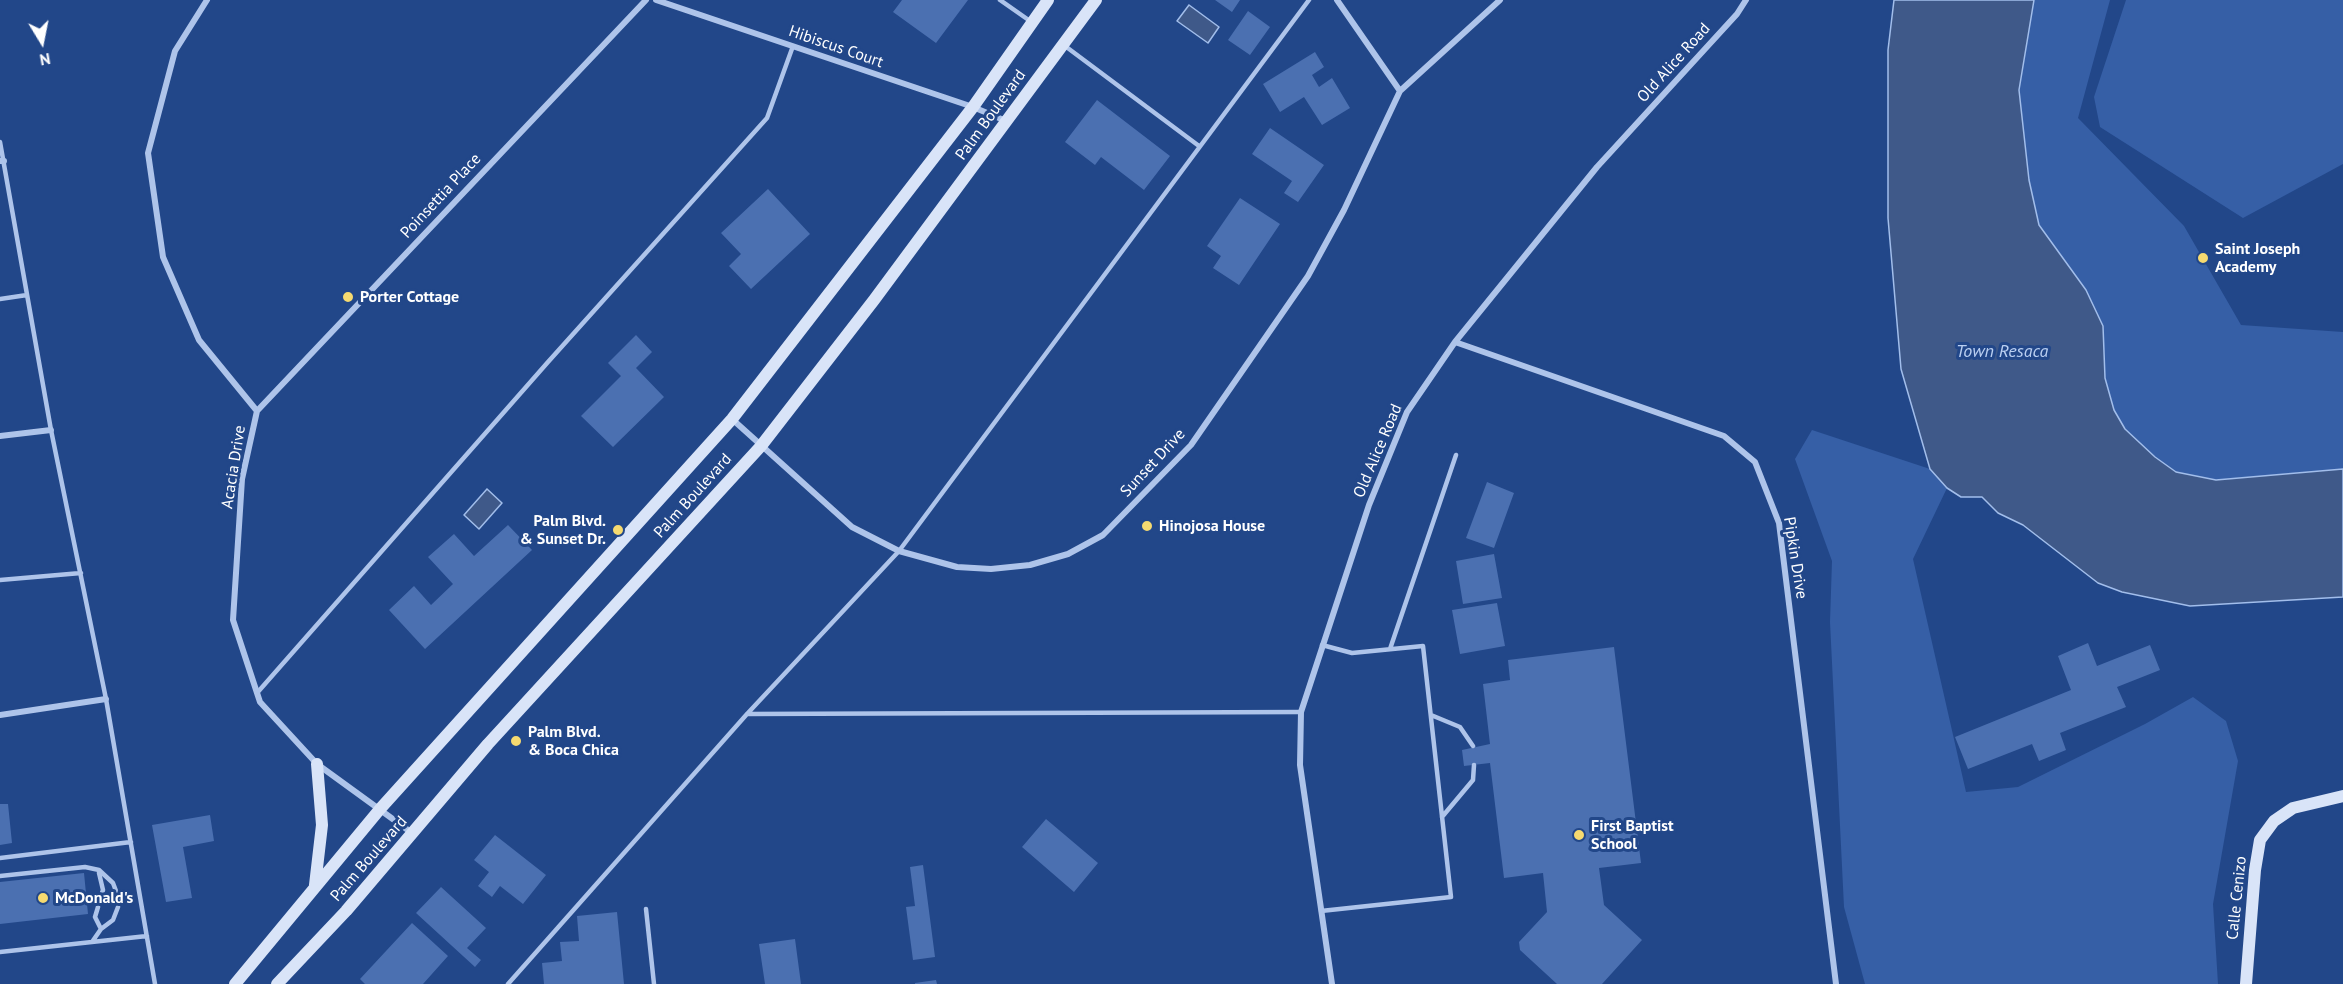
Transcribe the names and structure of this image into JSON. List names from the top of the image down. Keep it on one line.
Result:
{"streets":{"main road":["Palm Boulevard","Calle Cenizo"],"street":["Hibiscus Court","Old Alice Road","Poinsettia Place","Sunset Drive","Acacia Drive","Pipkin Drive"]},"crossings":[["Hibiscus Court","Palm Boulevard"],["Old Alice Road","Pipkin Drive"],["Palm Boulevard","Sunset Drive"],["Palm Boulevard","Acacia Drive"],["Poinsettia Place","Acacia Drive"]],"water":["Town Resaca"],"places":["Saint Joseph Academy","Porter Cottage","Hinojosa House","Palm Blvd. & Sunset Dr.","Palm Blvd. & Boca Chica","First Baptist School","McDonald's"],"north":"bottom"}
